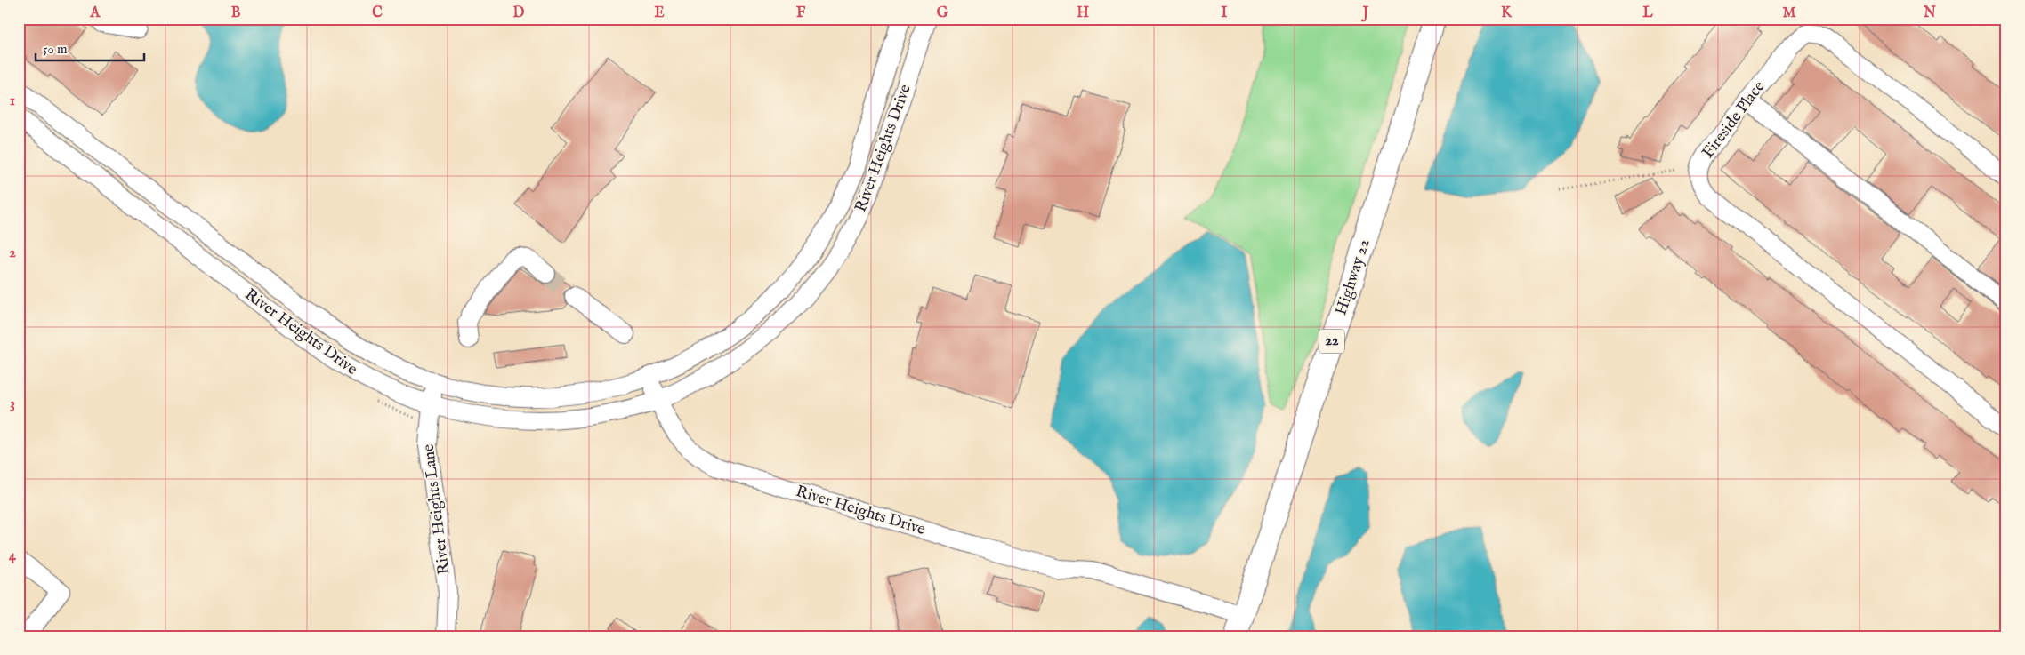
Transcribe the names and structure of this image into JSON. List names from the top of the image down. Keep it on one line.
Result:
{"streets":{"main road":["Highway 22","22"],"street":["Fireside Place","River Heights Drive","River Heights Lane"]},"crossings":[["River Heights Drive","Highway 22"],["River Heights Drive","River Heights Lane"]],"scale_bar":"50 m","grid":{"columns":["A","B","C","D","E","F","G","H","I","J","K","L","M","N"],"rows":["1","2","3","4"]}}
